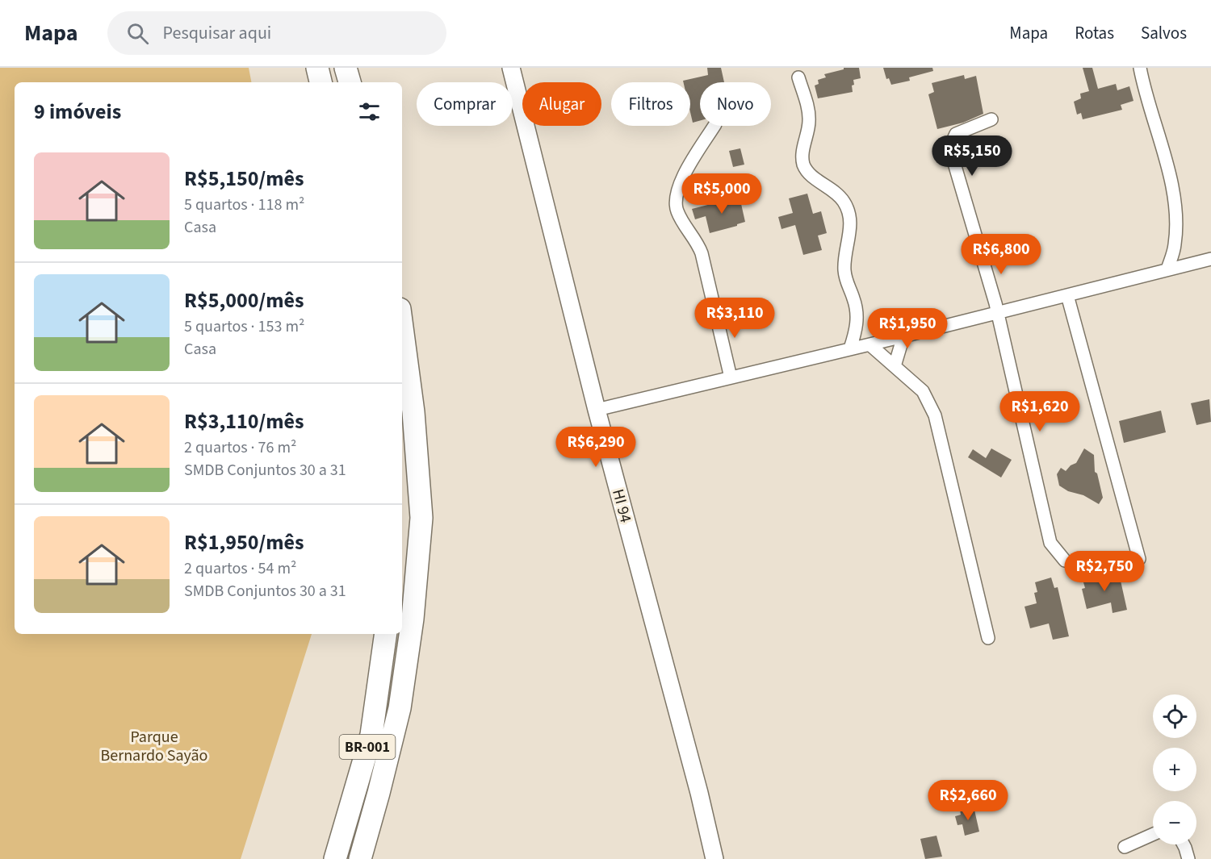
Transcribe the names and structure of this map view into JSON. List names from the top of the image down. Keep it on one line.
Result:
{"streets":{"highway":["BR-001"],"street":["HI 94"]},"parks":["Parque Bernardo Sayão"],"page":{"header":"Mapa","search":"Pesquisar aqui","nav":["Mapa","Rotas","Salvos"],"chip":["Comprar","Alugar","Filtros","Novo"],"heading":"9 imóveis","price":["R$5,150","R$5,000","R$6,800","R$3,110","R$1,950","R$1,620","R$6,290","R$2,750","R$2,660"],"list":[{"name":"R$5,150/mês","note":"5 quartos · 118 m² · Casa"},{"name":"R$5,000/mês","note":"5 quartos · 153 m² · Casa"},{"name":"R$3,110/mês","note":"2 quartos · 76 m² · SMDB Conjuntos 30 a 31"},{"name":"R$1,950/mês","note":"2 quartos · 54 m² · SMDB Conjuntos 30 a 31"}],"map_buttons":["+","−"]}}
